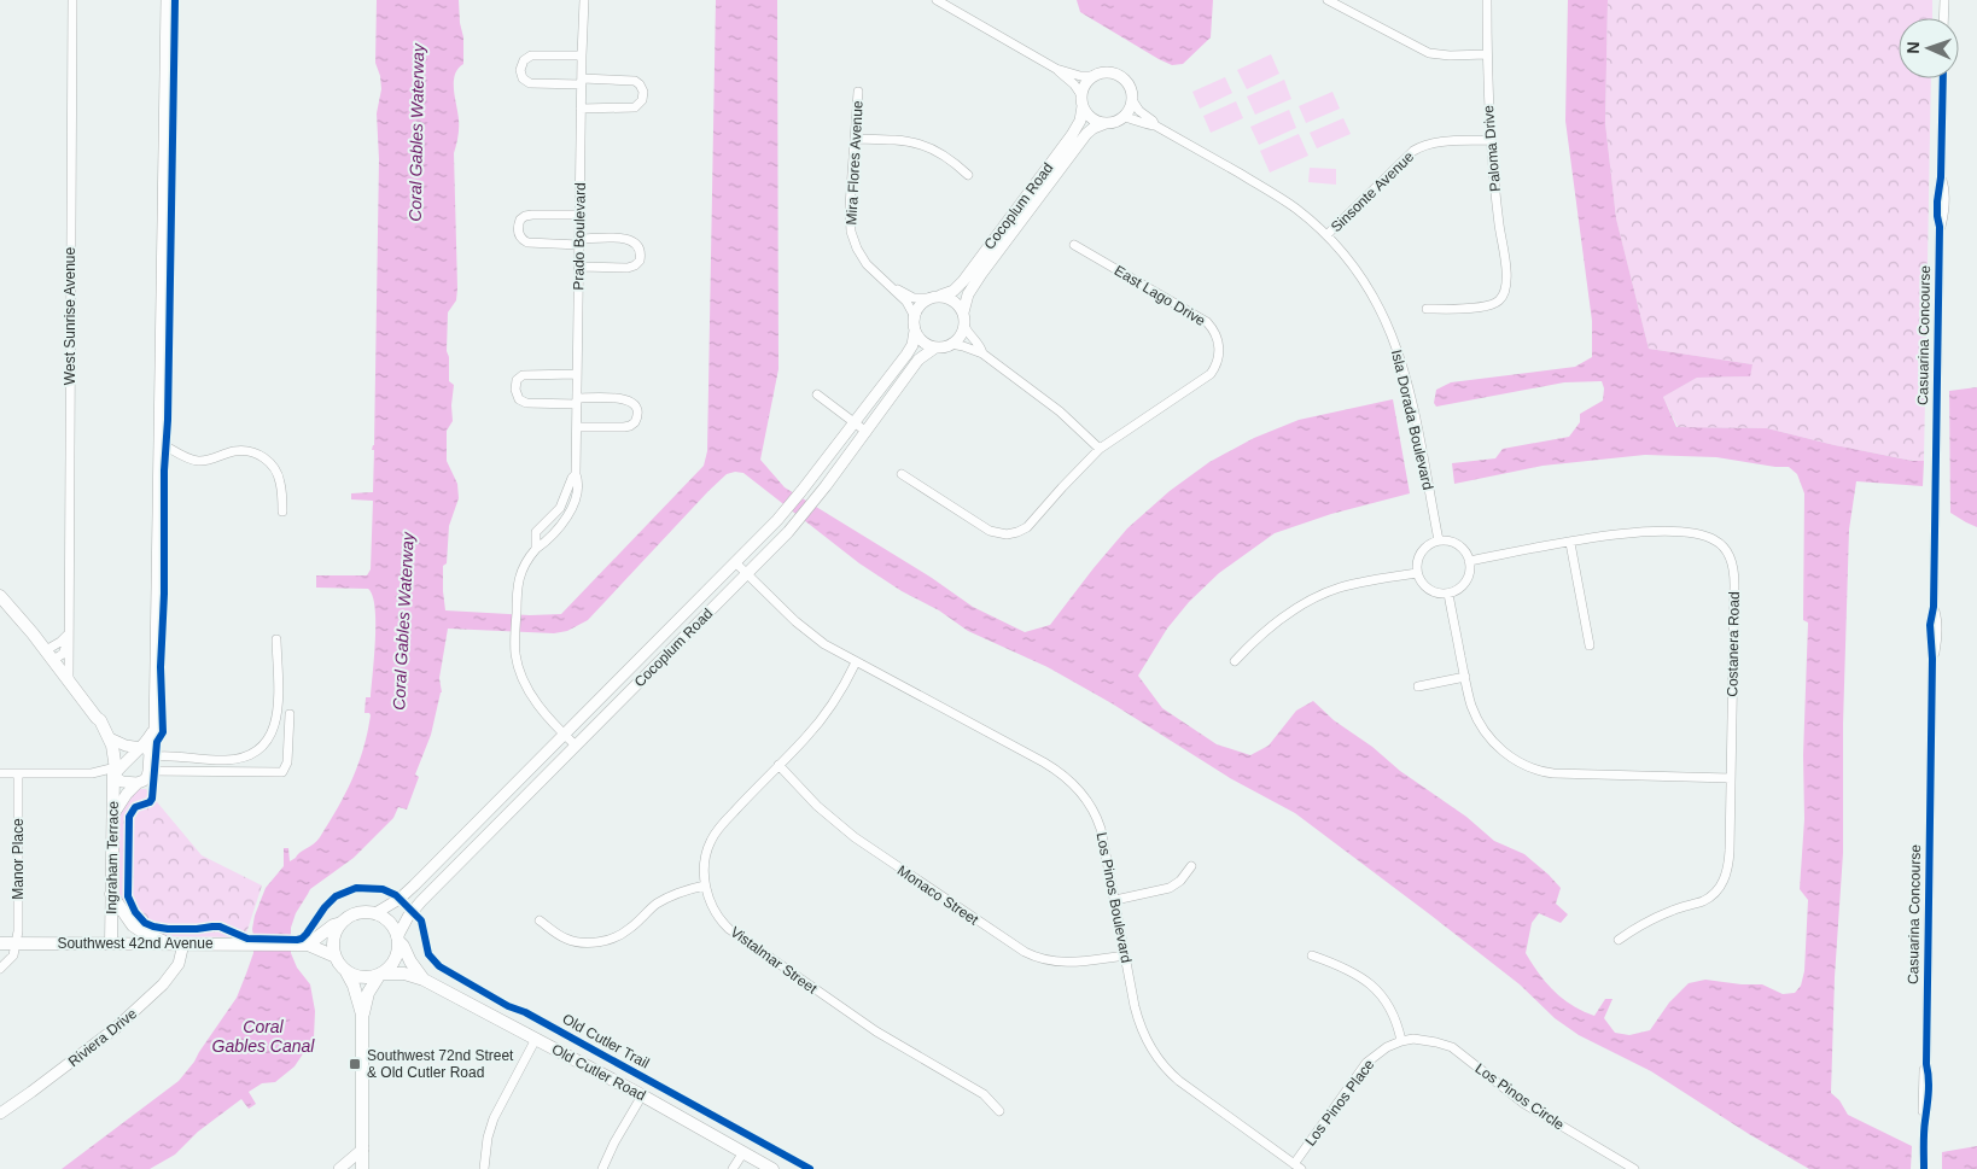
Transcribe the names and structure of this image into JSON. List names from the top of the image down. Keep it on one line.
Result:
{"streets":{"main road":["Ingraham Terrace","Southwest 42nd Avenue","Old Cutler Road"],"street":["Paloma Drive","Mira Flores Avenue","Sinsonte Avenue","Cocoplum Road","Prado Boulevard","East Lago Drive","West Sunrise Avenue","Casuarina Concourse","Isla Dorada Boulevard","Costanera Road","Manor Place","Monaco Street","Los Pinos Boulevard","Vistalmar Street","Riviera Drive","Los Pinos Circle","Los Pinos Place"],"cycle path":["Old Cutler Trail"]},"crossings":[["Paloma Drive","Sinsonte Avenue"],["Sinsonte Avenue","Isla Dorada Boulevard"],["Cocoplum Road","Prado Boulevard"],["Cocoplum Road","Isla Dorada Boulevard"],["Cocoplum Road","Los Pinos Boulevard"],["Cocoplum Road","Southwest 42nd Avenue"],["Cocoplum Road","Old Cutler Road"],["Isla Dorada Boulevard","Costanera Road"],["Ingraham Terrace","Southwest 42nd Avenue"],["Manor Place","Southwest 42nd Avenue"],["Monaco Street","Los Pinos Boulevard"],["Monaco Street","Vistalmar Street"],["Los Pinos Boulevard","Vistalmar Street"],["Los Pinos Boulevard","Los Pinos Place"],["Southwest 42nd Avenue","Riviera Drive"],["Southwest 42nd Avenue","Old Cutler Road"],["Los Pinos Circle","Los Pinos Place"]],"water":["Coral Gables Waterway","Coral Gables Canal"],"places":{"transit":["Southwest 72nd Street & Old Cutler Road"]},"north":"left"}
